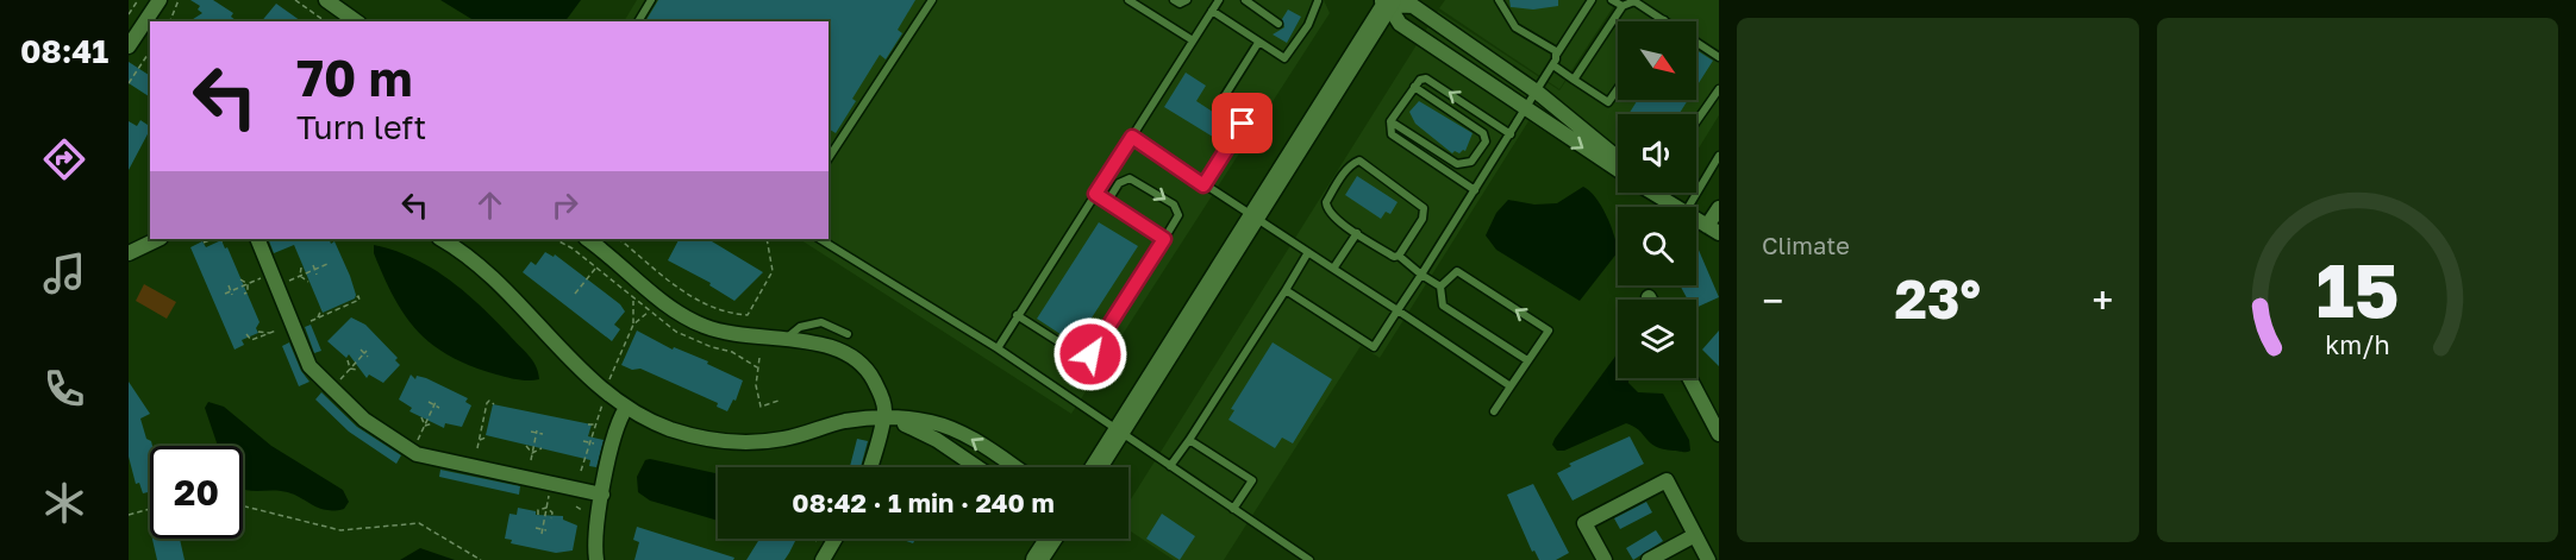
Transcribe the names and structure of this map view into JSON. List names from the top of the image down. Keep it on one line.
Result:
{"north":"bottom right","page":{"tabs":"08:41","tile":"Climate","turn":["70 m","Turn left"],"heat":["−","23°","+"],"limit":"20","trip":"08:42 · 1 min · 240 m","gauge":["15","km/h"]}}
